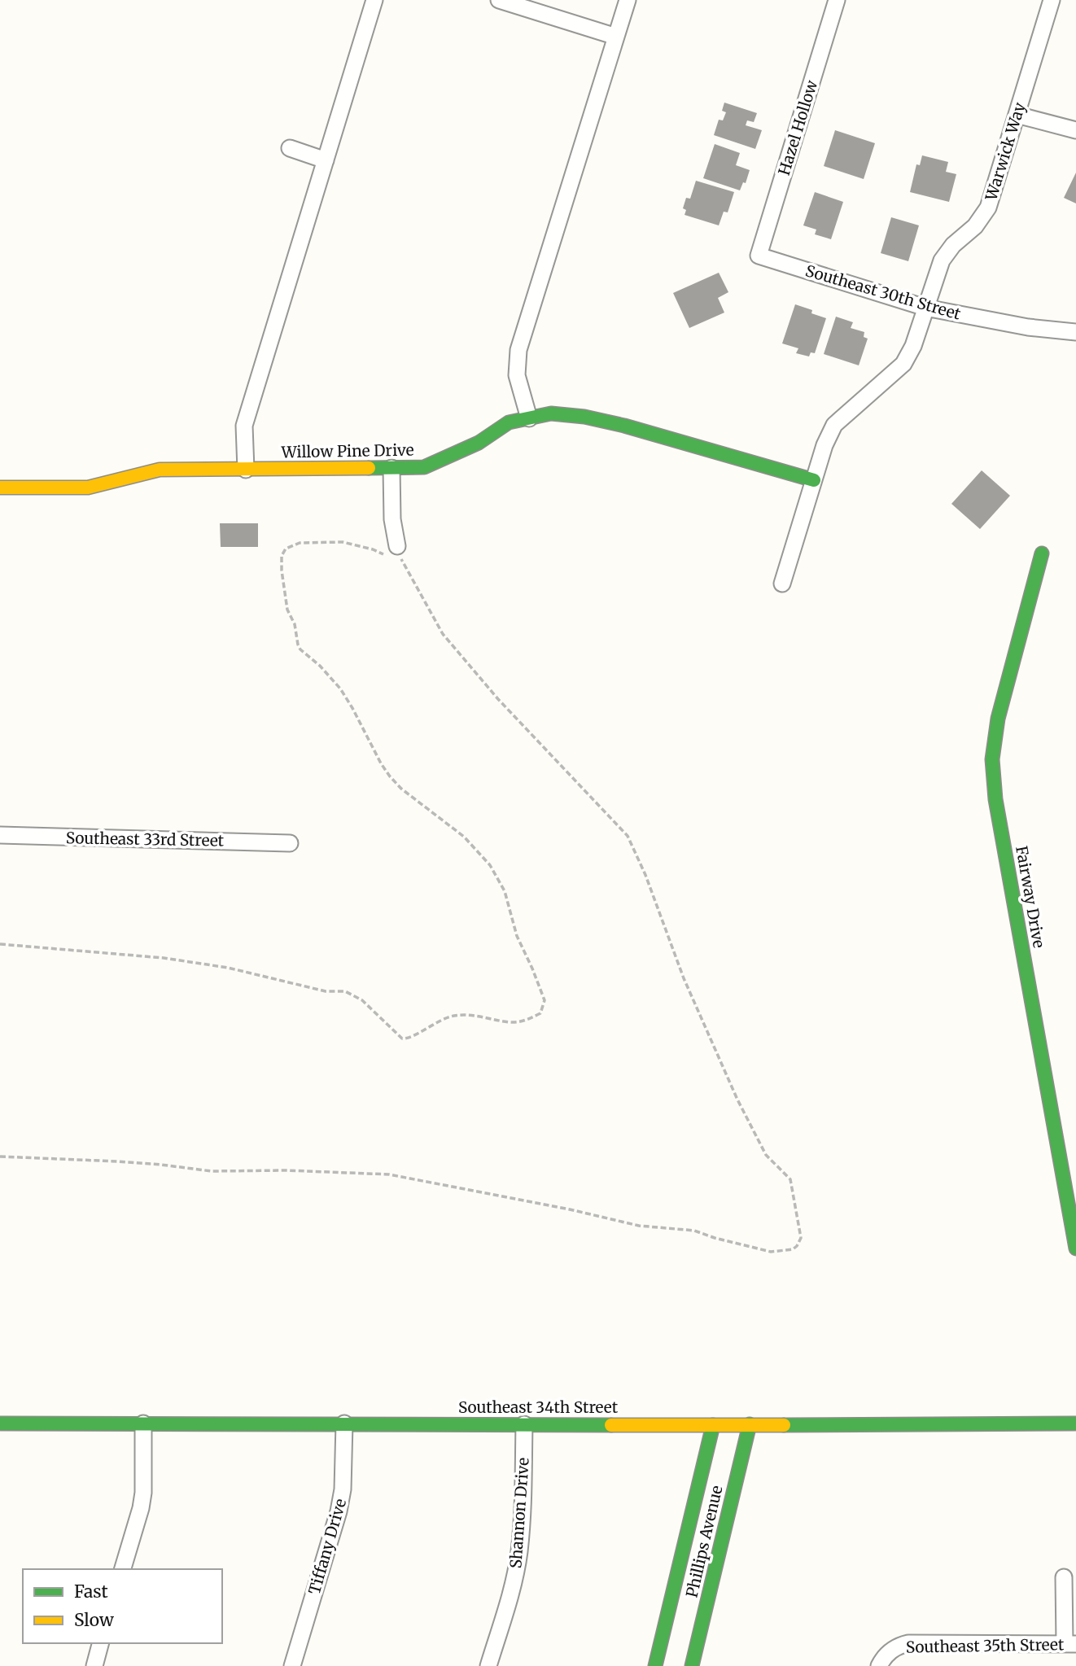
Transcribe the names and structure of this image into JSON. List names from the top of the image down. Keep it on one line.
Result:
{"streets":{"street":["Hazel Hollow","Warwick Way","Southeast 30th Street","Willow Pine Drive","Southeast 33rd Street","Fairway Drive","Southeast 34th Street","Shannon Drive","Phillips Avenue","Tiffany Drive","Southeast 35th Street"]},"crossings":[["Hazel Hollow","Southeast 30th Street"],["Warwick Way","Southeast 30th Street"],["Warwick Way","Willow Pine Drive"],["Southeast 34th Street","Shannon Drive"],["Southeast 34th Street","Phillips Avenue"],["Southeast 34th Street","Tiffany Drive"]],"legend":["Fast","Slow"]}
